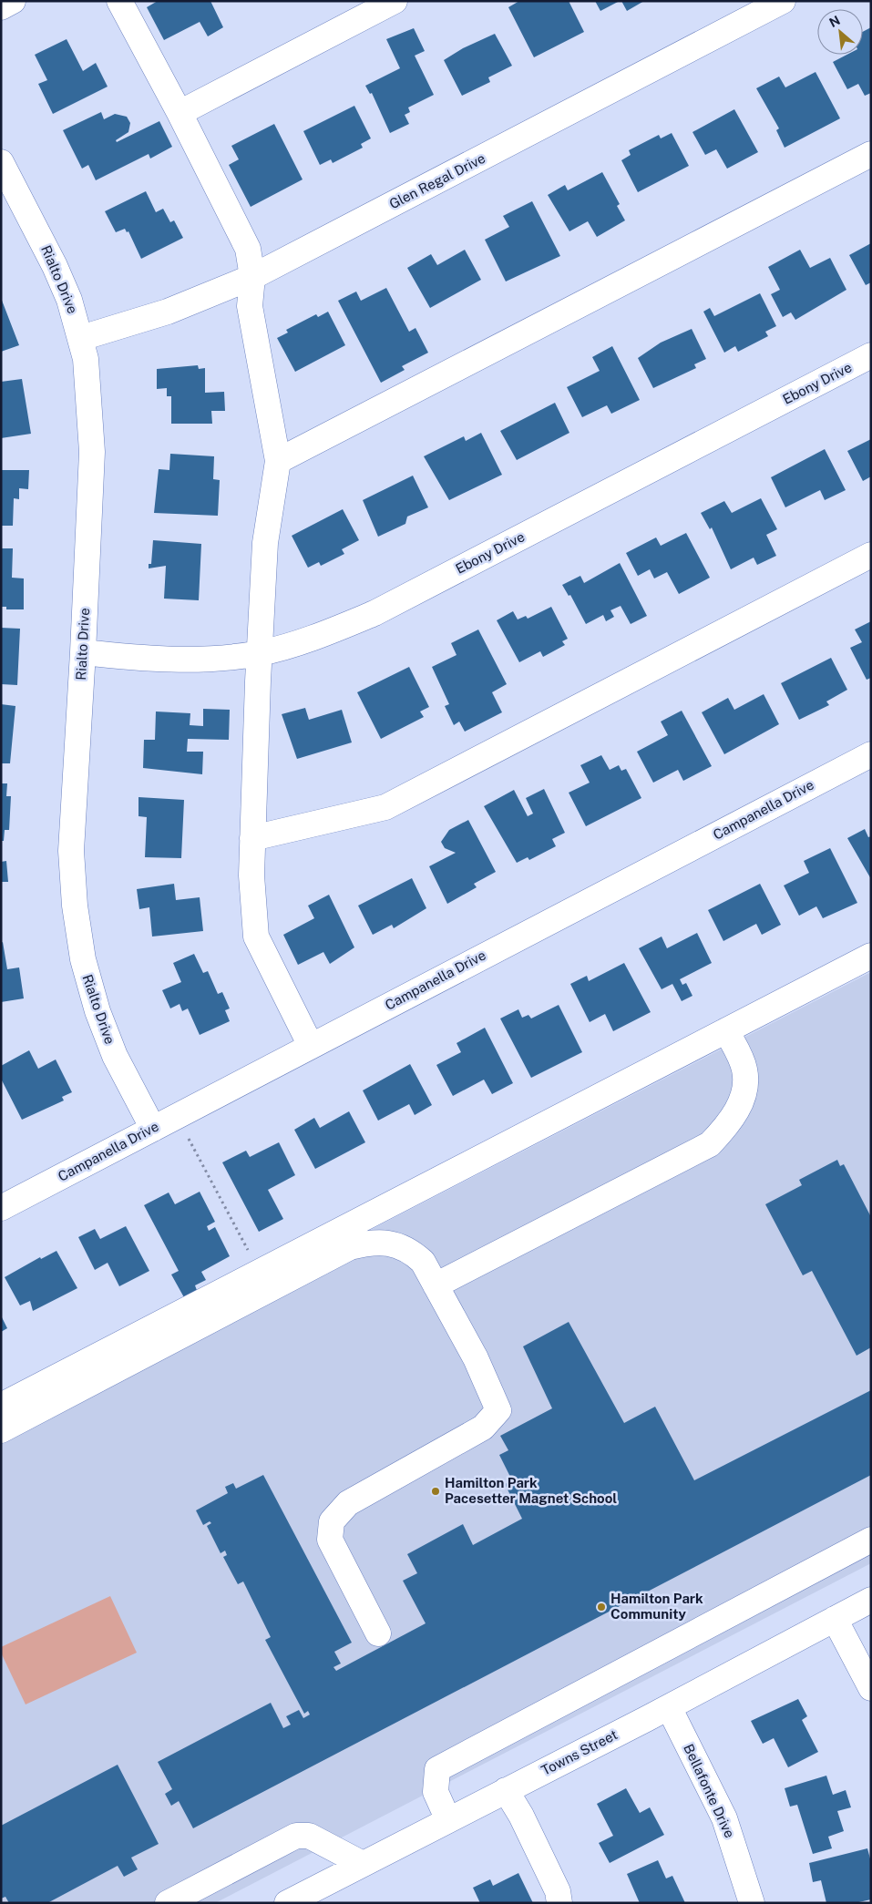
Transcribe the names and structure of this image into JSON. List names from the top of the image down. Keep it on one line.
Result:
{"streets":{"street":["Glen Regal Drive","Rialto Drive","Ebony Drive","Campanella Drive","Towns Street","Bellafonte Drive"]},"crossings":[["Glen Regal Drive","Rialto Drive"],["Rialto Drive","Ebony Drive"],["Rialto Drive","Campanella Drive"],["Towns Street","Bellafonte Drive"]],"places":["Hamilton Park Pacesetter Magnet School","Hamilton Park Community"],"north":"top left"}
